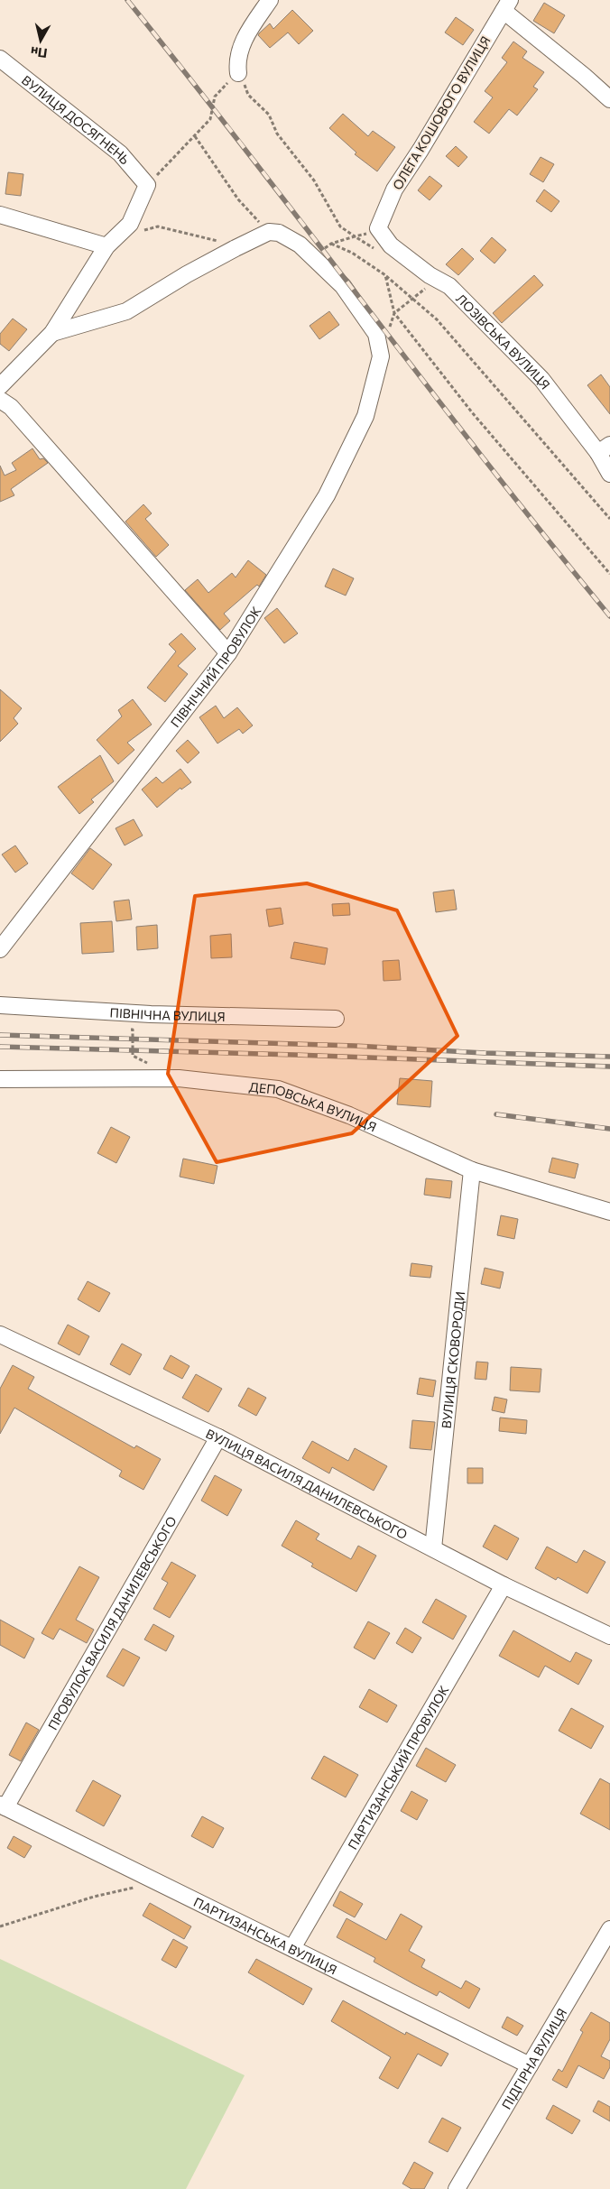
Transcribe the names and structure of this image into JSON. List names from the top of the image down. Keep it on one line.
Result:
{"streets":{"street":["ОЛЕГА КОШОВОГО ВУЛИЦЯ","ВУЛИЦЯ ДОСЯГНЕНЬ","ЛОЗІВСЬКА ВУЛИЦЯ","ПІВНІЧНИЙ ПРОВУЛОК","ПІВНІЧНА ВУЛИЦЯ","ДЕПОВСЬКА ВУЛИЦЯ","ВУЛИЦЯ СКОВОРОДИ","ВУЛИЦЯ ВАСИЛЯ ДАНИЛЕВСЬКОГО","ПРОВУЛОК ВАСИЛЯ ДАНИЛЕВСЬКОГО","ПАРТИЗАНСЬКИЙ ПРОВУЛОК","ПАРТИЗАНСЬКА ВУЛИЦЯ","ПІДГІРНА ВУЛИЦЯ"]},"crossings":[["ОЛЕГА КОШОВОГО ВУЛИЦЯ","ЛОЗІВСЬКА ВУЛИЦЯ"],["ДЕПОВСЬКА ВУЛИЦЯ","ВУЛИЦЯ СКОВОРОДИ"],["ВУЛИЦЯ СКОВОРОДИ","ВУЛИЦЯ ВАСИЛЯ ДАНИЛЕВСЬКОГО"],["ВУЛИЦЯ ВАСИЛЯ ДАНИЛЕВСЬКОГО","ПРОВУЛОК ВАСИЛЯ ДАНИЛЕВСЬКОГО"],["ВУЛИЦЯ ВАСИЛЯ ДАНИЛЕВСЬКОГО","ПАРТИЗАНСЬКИЙ ПРОВУЛОК"],["ПРОВУЛОК ВАСИЛЯ ДАНИЛЕВСЬКОГО","ПАРТИЗАНСЬКА ВУЛИЦЯ"],["ПАРТИЗАНСЬКИЙ ПРОВУЛОК","ПАРТИЗАНСЬКА ВУЛИЦЯ"],["ПАРТИЗАНСЬКА ВУЛИЦЯ","ПІДГІРНА ВУЛИЦЯ"]],"north":"bottom"}
